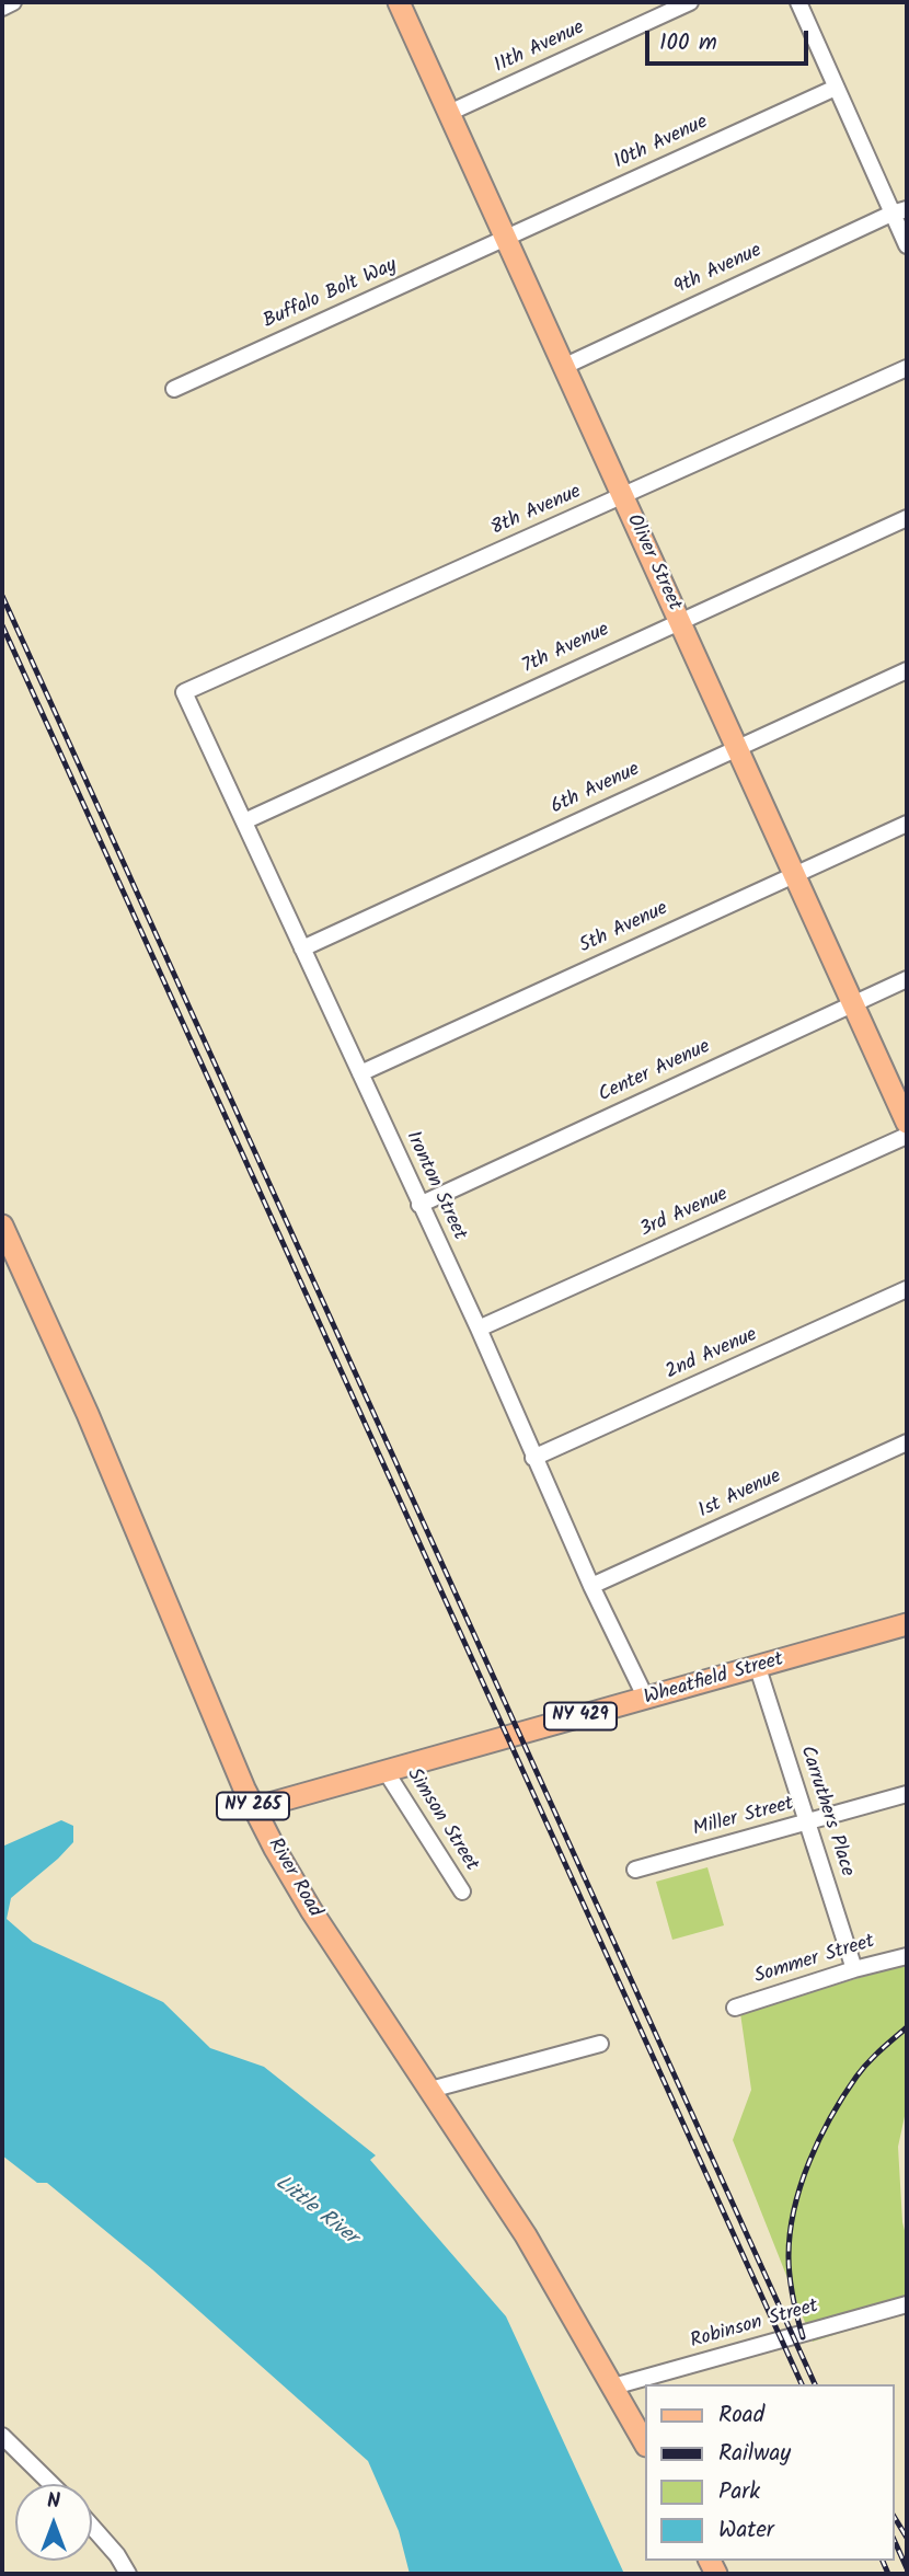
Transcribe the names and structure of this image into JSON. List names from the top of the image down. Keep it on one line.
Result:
{"streets":{"main road":["Oliver Street","Wheatfield Street","NY 429","NY 265","River Road"],"street":["11th Avenue","10th Avenue","9th Avenue","Buffalo Bolt Way","8th Avenue","7th Avenue","6th Avenue","5th Avenue","Center Avenue","Ironton Street","3rd Avenue","2nd Avenue","1st Avenue","Carruthers Place","Miller Street","Simson Street","Sommer Street","Robinson Street"]},"crossings":[["11th Avenue","Oliver Street"],["10th Avenue","Buffalo Bolt Way"],["10th Avenue","Oliver Street"],["9th Avenue","Oliver Street"],["Buffalo Bolt Way","Oliver Street"],["8th Avenue","Oliver Street"],["8th Avenue","Ironton Street"],["Oliver Street","7th Avenue"],["Oliver Street","6th Avenue"],["Oliver Street","5th Avenue"],["Oliver Street","Center Avenue"],["7th Avenue","Ironton Street"],["6th Avenue","Ironton Street"],["5th Avenue","Ironton Street"],["Center Avenue","Ironton Street"],["Ironton Street","3rd Avenue"],["Ironton Street","2nd Avenue"],["Ironton Street","1st Avenue"],["Ironton Street","Wheatfield Street"],["Wheatfield Street","Carruthers Place"],["Wheatfield Street","Simson Street"],["Wheatfield Street","River Road"],["Carruthers Place","Miller Street"],["Carruthers Place","Sommer Street"],["River Road","Robinson Street"]],"water":["Little River"],"legend":["Road","Railway","Park","Water"],"scale_bar":"100 m","north":"top"}
